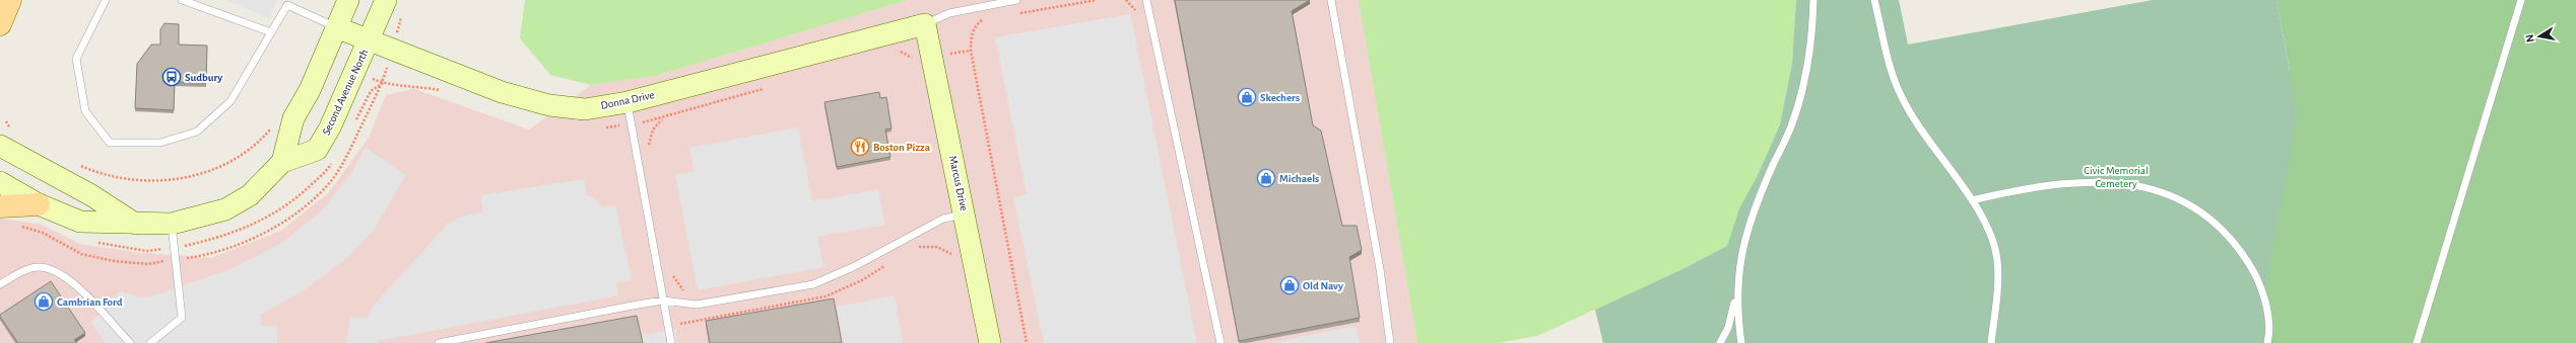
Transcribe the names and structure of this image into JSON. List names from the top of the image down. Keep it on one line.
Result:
{"streets":{"street":["Second Avenue North","Donna Drive","Marcus Drive"]},"crossings":[["Second Avenue North","Donna Drive"],["Donna Drive","Marcus Drive"]],"parks":["Civic Memorial Cemetery"],"places":{"bus stop":["Sudbury"],"shop":["Skechers","Michaels","Old Navy","Cambrian Ford"],"restaurant":["Boston Pizza"]},"north":"left"}
